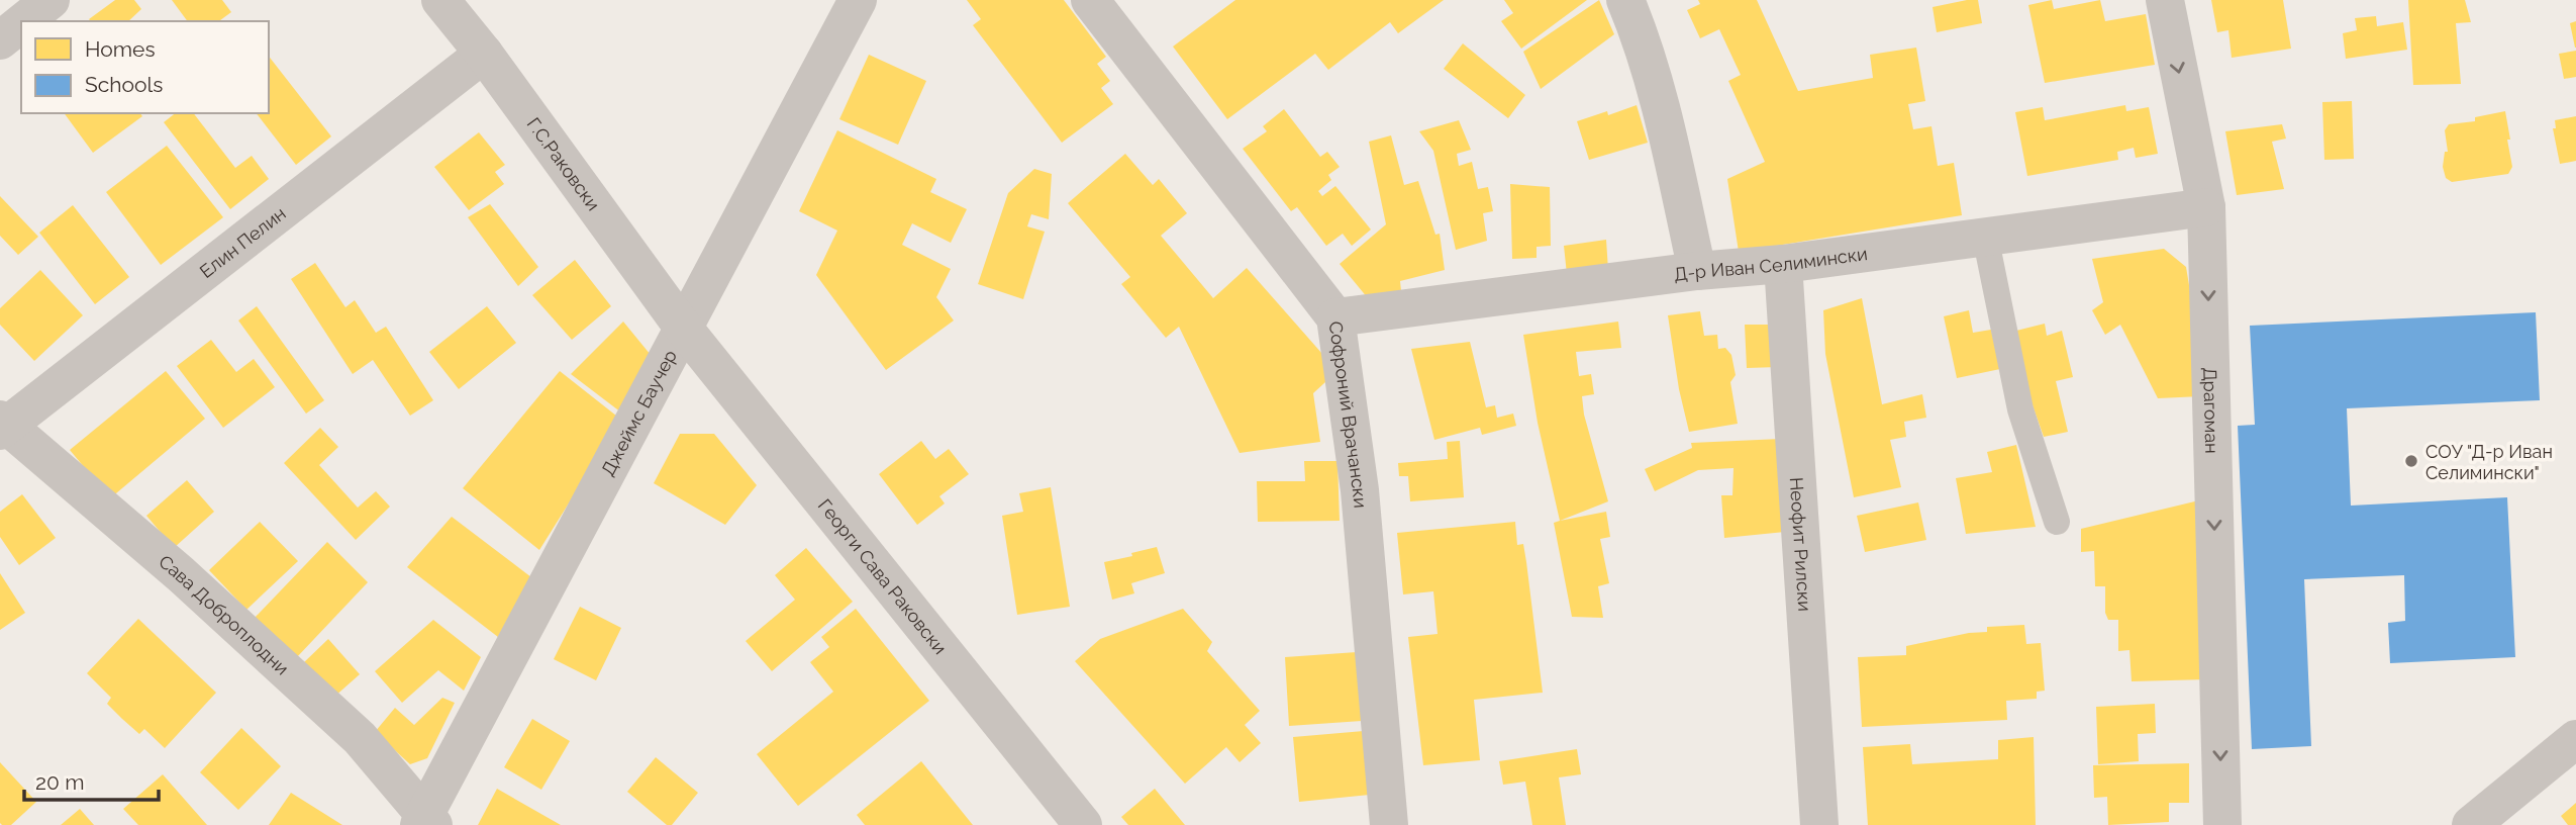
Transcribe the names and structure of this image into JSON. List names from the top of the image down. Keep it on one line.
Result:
{"streets":{"street":["Г.С.Раковски","Елин Пелин","Д-р Иван Селимински","Драгоман","Джеймс Баучер","Софроний Врачански","Неофит Рилски","Георги Сава Раковски","Сава Доброплодни"]},"crossings":[["Г.С.Раковски","Елин Пелин"],["Г.С.Раковски","Джеймс Баучер"],["Г.С.Раковски","Георги Сава Раковски"],["Елин Пелин","Сава Доброплодни"],["Д-р Иван Селимински","Драгоман"],["Д-р Иван Селимински","Софроний Врачански"],["Д-р Иван Селимински","Неофит Рилски"],["Джеймс Баучер","Георги Сава Раковски"],["Джеймс Баучер","Сава Доброплодни"]],"one_way":["Драгоман"],"places":["СОУ \"Д-р Иван Селимински\""],"legend":["Homes","Schools"],"scale_bar":"20 m"}
